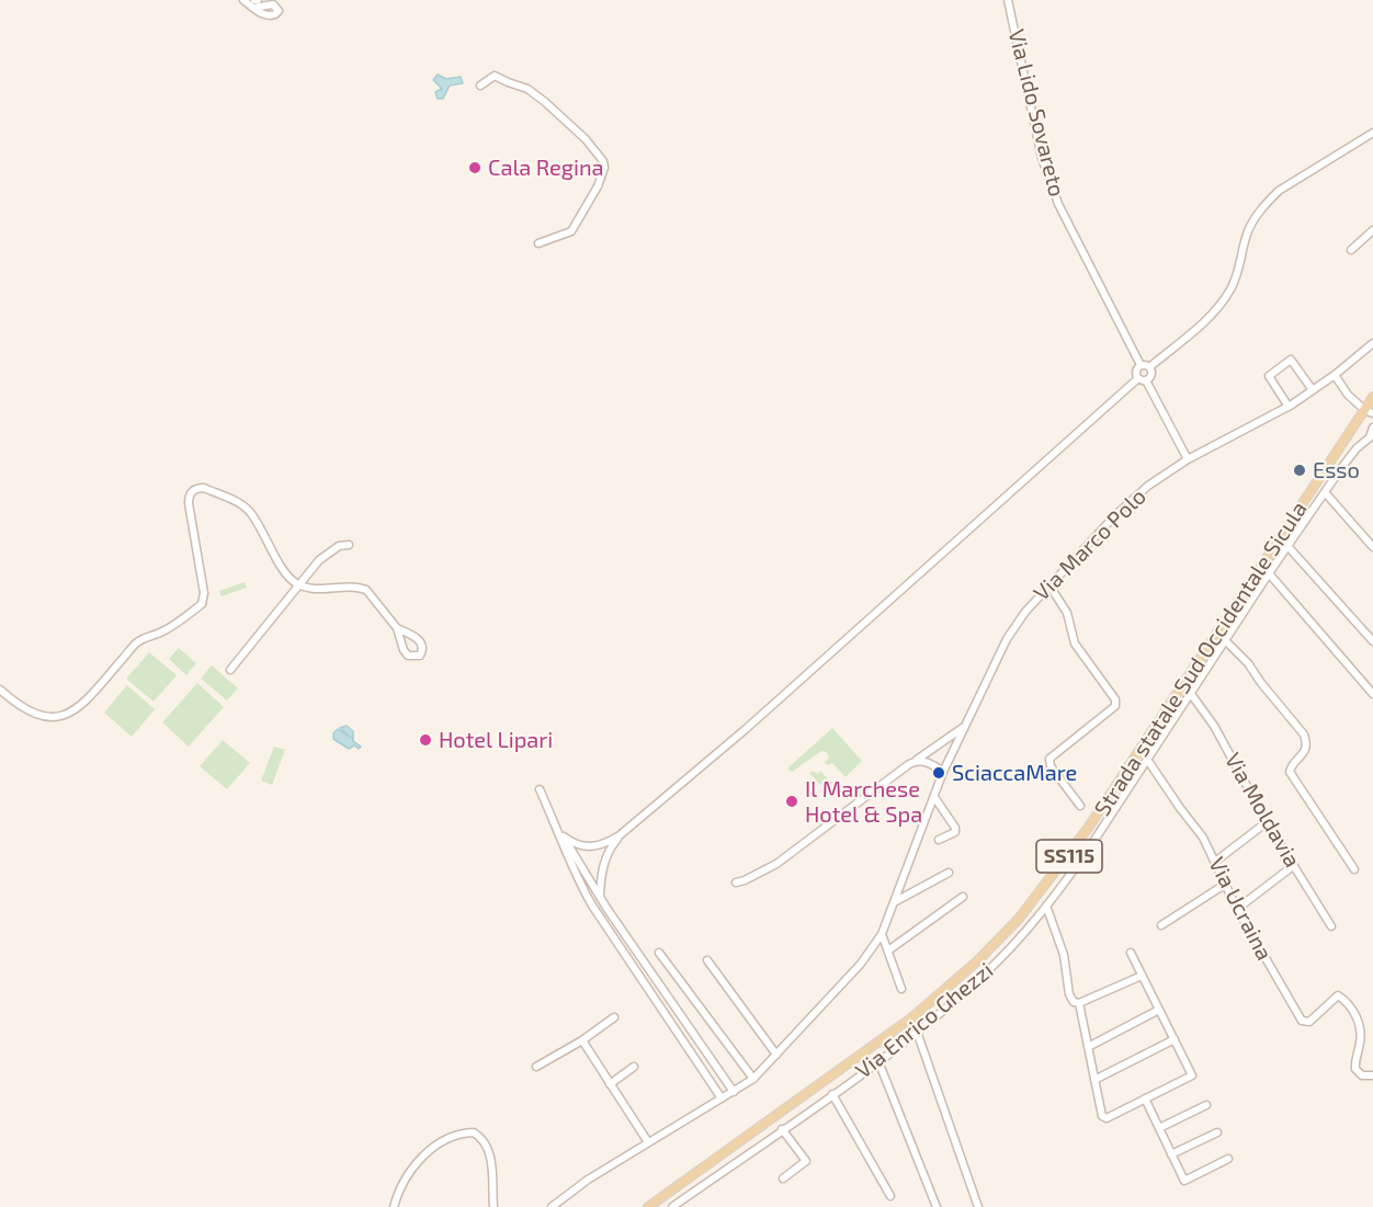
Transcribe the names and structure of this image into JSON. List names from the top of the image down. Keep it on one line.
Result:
{"streets":{"main road":["Strada statale Sud Occidentale Sicula","SS115"],"street":["Via Lido Sovareto","Via Marco Polo","Via Moldavia","Via Ucraina","Via Enrico Ghezzi"]},"crossings":[["Via Moldavia","Via Enrico Ghezzi"],["Via Ucraina","Via Enrico Ghezzi"]],"places":["Cala Regina","Esso","Hotel Lipari","SciaccaMare","Il Marchese Hotel & Spa"]}
